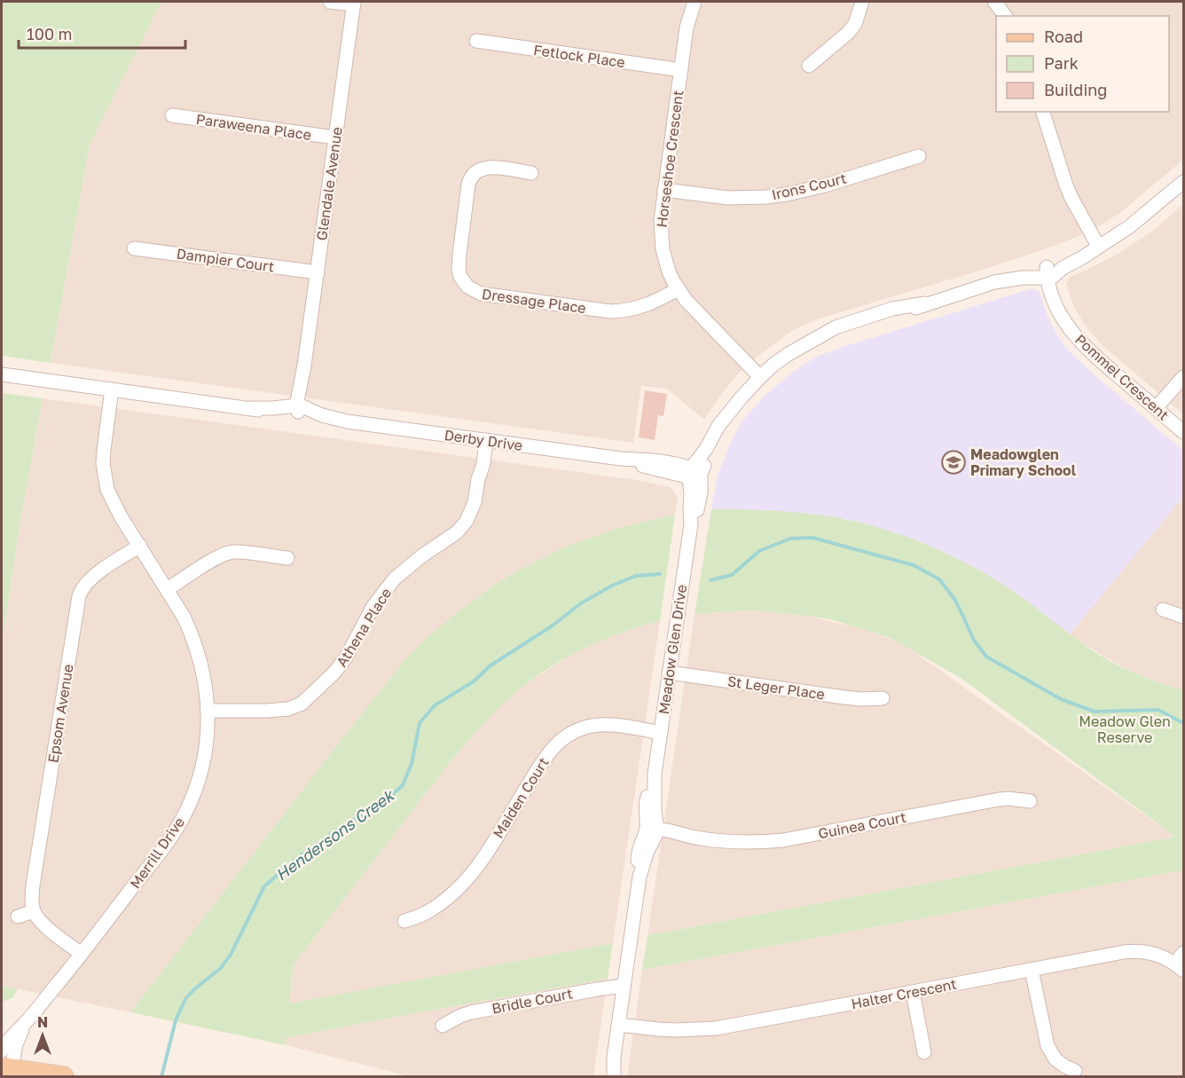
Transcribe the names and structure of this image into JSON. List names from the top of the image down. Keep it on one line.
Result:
{"streets":{"street":["Fetlock Place","Paraweena Place","Horseshoe Crescent","Glendale Avenue","Irons Court","Dampier Court","Dressage Place","Pommel Crescent","Derby Drive","Athena Place","Meadow Glen Drive","St Leger Place","Epsom Avenue","Maiden Court","Guinea Court","Merrill Drive","Halter Crescent","Bridle Court"]},"crossings":[["Fetlock Place","Horseshoe Crescent"],["Paraweena Place","Glendale Avenue"],["Horseshoe Crescent","Irons Court"],["Horseshoe Crescent","Dressage Place"],["Horseshoe Crescent","Meadow Glen Drive"],["Glendale Avenue","Dampier Court"],["Glendale Avenue","Derby Drive"],["Pommel Crescent","Meadow Glen Drive"],["Derby Drive","Athena Place"],["Derby Drive","Meadow Glen Drive"],["Derby Drive","Merrill Drive"],["Athena Place","Merrill Drive"],["Meadow Glen Drive","St Leger Place"],["Meadow Glen Drive","Maiden Court"],["Meadow Glen Drive","Guinea Court"],["Meadow Glen Drive","Halter Crescent"],["Meadow Glen Drive","Bridle Court"],["Epsom Avenue","Merrill Drive"]],"water":["Hendersons Creek"],"parks":["Meadow Glen Reserve"],"places":{"school or university":["Meadowglen Primary School"]},"legend":["Road","Park","Building"],"scale_bar":"100 m","north":"top"}
